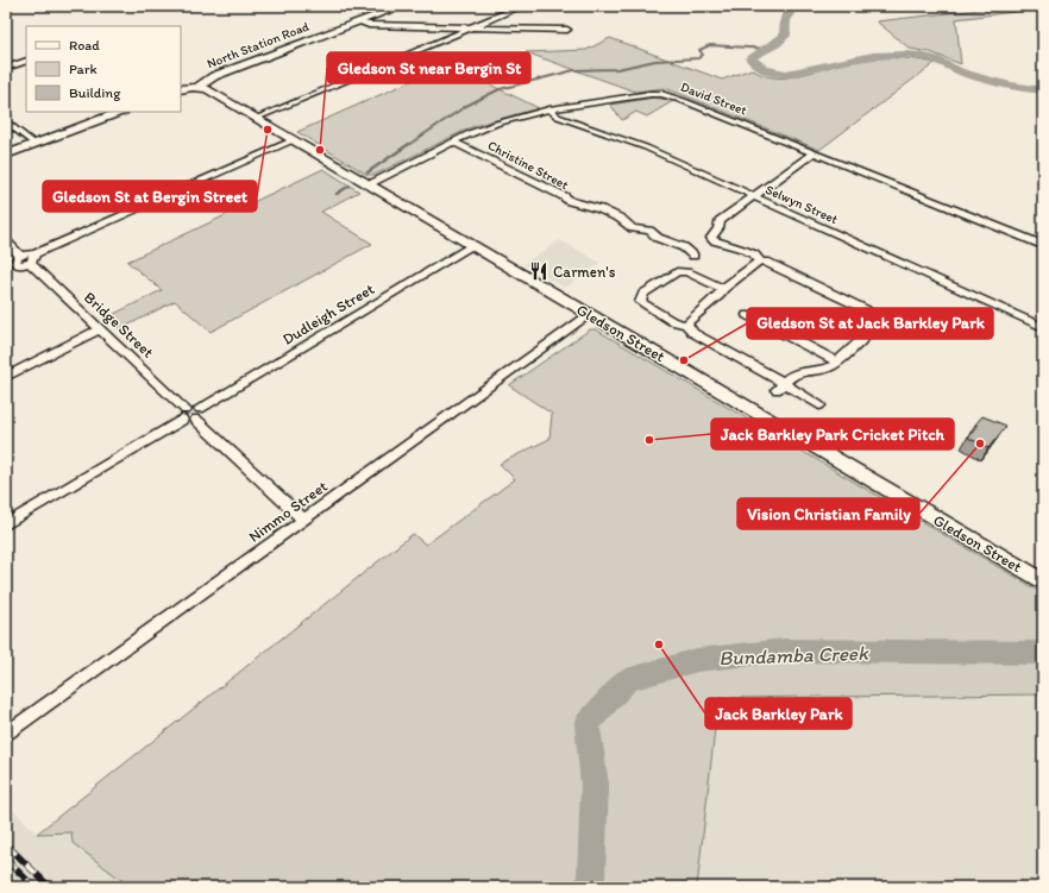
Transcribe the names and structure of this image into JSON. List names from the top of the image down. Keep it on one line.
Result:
{"streets":{"street":["North Station Road","David Street","Christine Street","Selwyn Street","Dudleigh Street","Bridge Street","Gledson Street","Nimmo Street"]},"crossings":[["North Station Road","Gledson Street"],["David Street","Christine Street"],["David Street","Selwyn Street"],["David Street","Gledson Street"],["Dudleigh Street","Gledson Street"],["Gledson Street","Nimmo Street"]],"water":["Bundamba Creek"],"places":{"other":["Gledson St at Bergin Street","Gledson St near Bergin St","Gledson St at Jack Barkley Park","Jack Barkley Park Cricket Pitch","Vision Christian Family","Jack Barkley Park"],"restaurant":["Carmen's"]},"legend":["Road","Park","Building"]}
